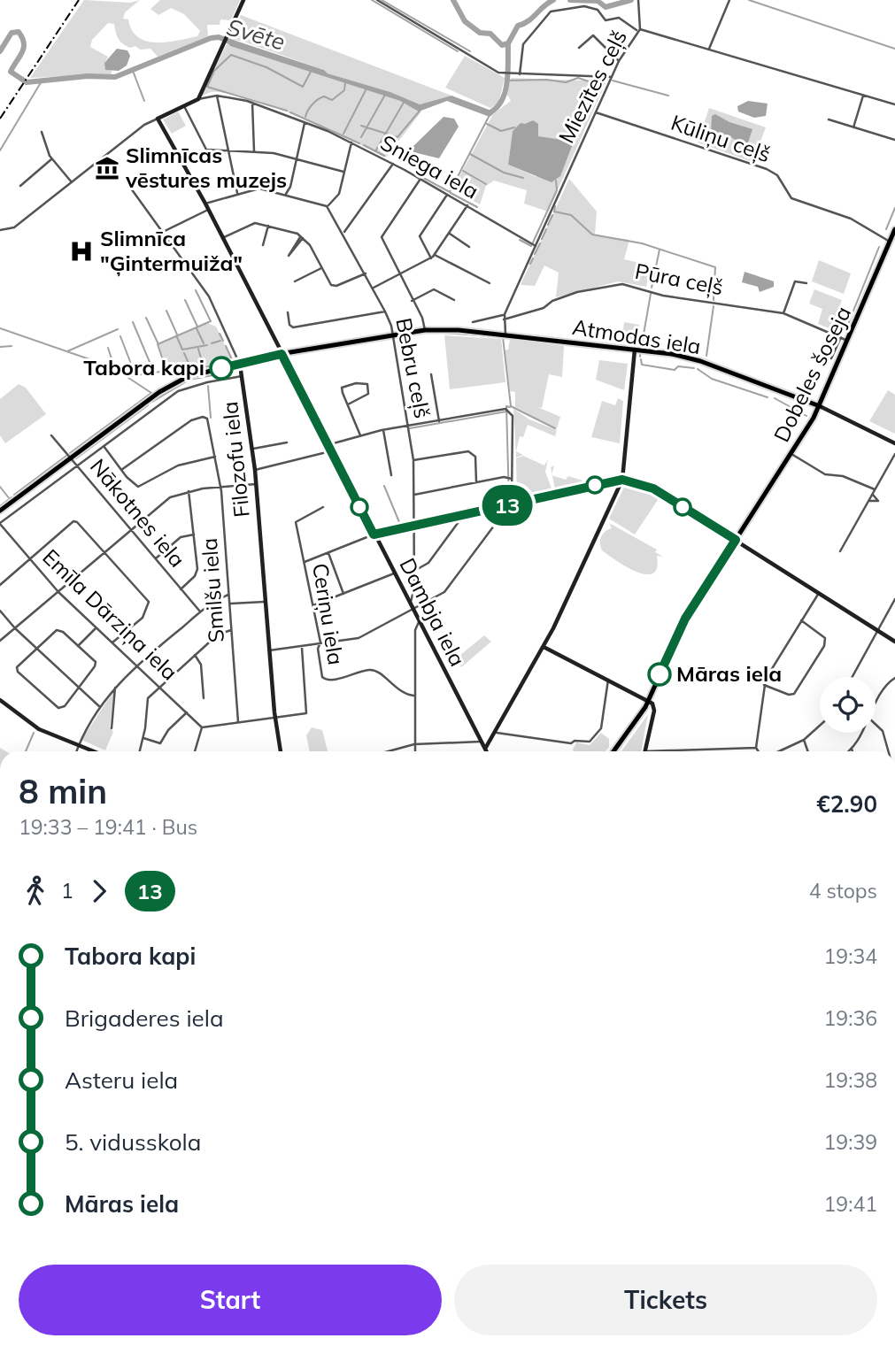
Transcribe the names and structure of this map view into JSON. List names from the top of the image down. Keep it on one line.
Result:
{"streets":{"main road":["Atmodas iela","Dobeles šoseja"],"street":["Miezītes ceļš","Kūliņu ceļš","Sniega iela","Pūra ceļš","Bebru ceļš","Filozofu iela","Nākotnes iela","Smilšu iela","Dambja iela","Ceriņu iela","Emīla Dārziņa iela"]},"crossings":[["Miezītes ceļš","Kūliņu ceļš"],["Miezītes ceļš","Sniega iela"],["Miezītes ceļš","Pūra ceļš"],["Miezītes ceļš","Atmodas iela"],["Kūliņu ceļš","Dobeles šoseja"],["Sniega iela","Dambja iela"],["Pūra ceļš","Dobeles šoseja"],["Atmodas iela","Bebru ceļš"],["Atmodas iela","Dobeles šoseja"],["Atmodas iela","Filozofu iela"],["Atmodas iela","Nākotnes iela"],["Atmodas iela","Dambja iela"],["Bebru ceļš","Dambja iela"],["Filozofu iela","Ceriņu iela"]],"water":["Svēte"],"places":{"museum":["Slimnīcas vēstures muzejs"],"hospital":["Slimnīca \"Ģintermuiža\""],"other":["Tabora kapi","Māras iela"]},"lines":["bus line 13"],"page":{"on_map":"13","heading":["8 min","19:33 – 19:41 · Bus","€2.90"],"legs":["1","13","4 stops"],"list":[{"name":"Tabora kapi","value":"19:34"},{"name":"Brigaderes iela","value":"19:36"},{"name":"Asteru iela","value":"19:38"},{"name":"5. vidusskola","value":"19:39"},{"name":"Māras iela","value":"19:41"}],"buttons":["Start","Tickets"]}}
